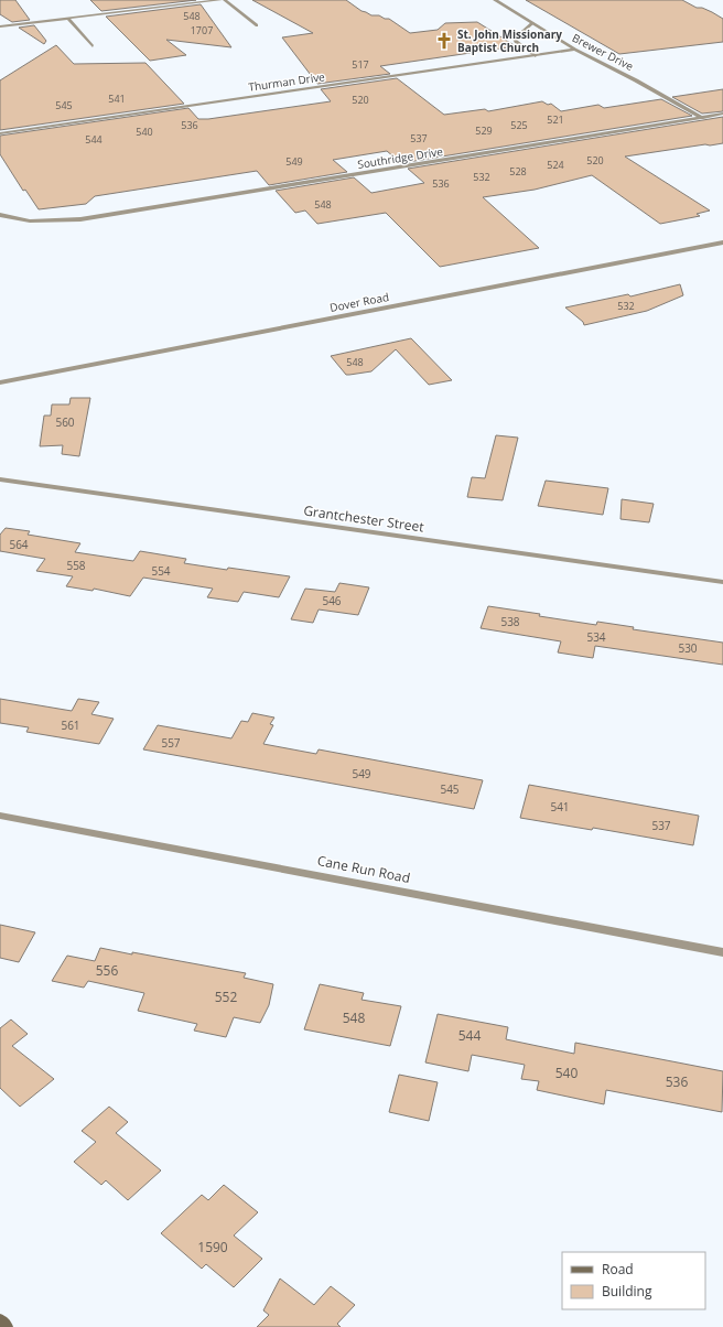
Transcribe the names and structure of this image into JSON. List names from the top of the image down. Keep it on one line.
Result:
{"streets":{"street":["Brewer Drive","Thurman Drive","Southridge Drive","Dover Road","Grantchester Street","Cane Run Road"]},"crossings":[["Brewer Drive","Thurman Drive"],["Brewer Drive","Southridge Drive"]],"places":{"church":["St. John Missionary Baptist Church"]},"house_numbers":["548","1707","517","541","520","545","521","536","525","529","540","537","544","520","549","524","528","532","536","548","532","548","560","564","558","554","546","538","534","530","561","557","549","545","541","537","556","552","548","544","540","536","1590"],"legend":["Road","Building"]}
